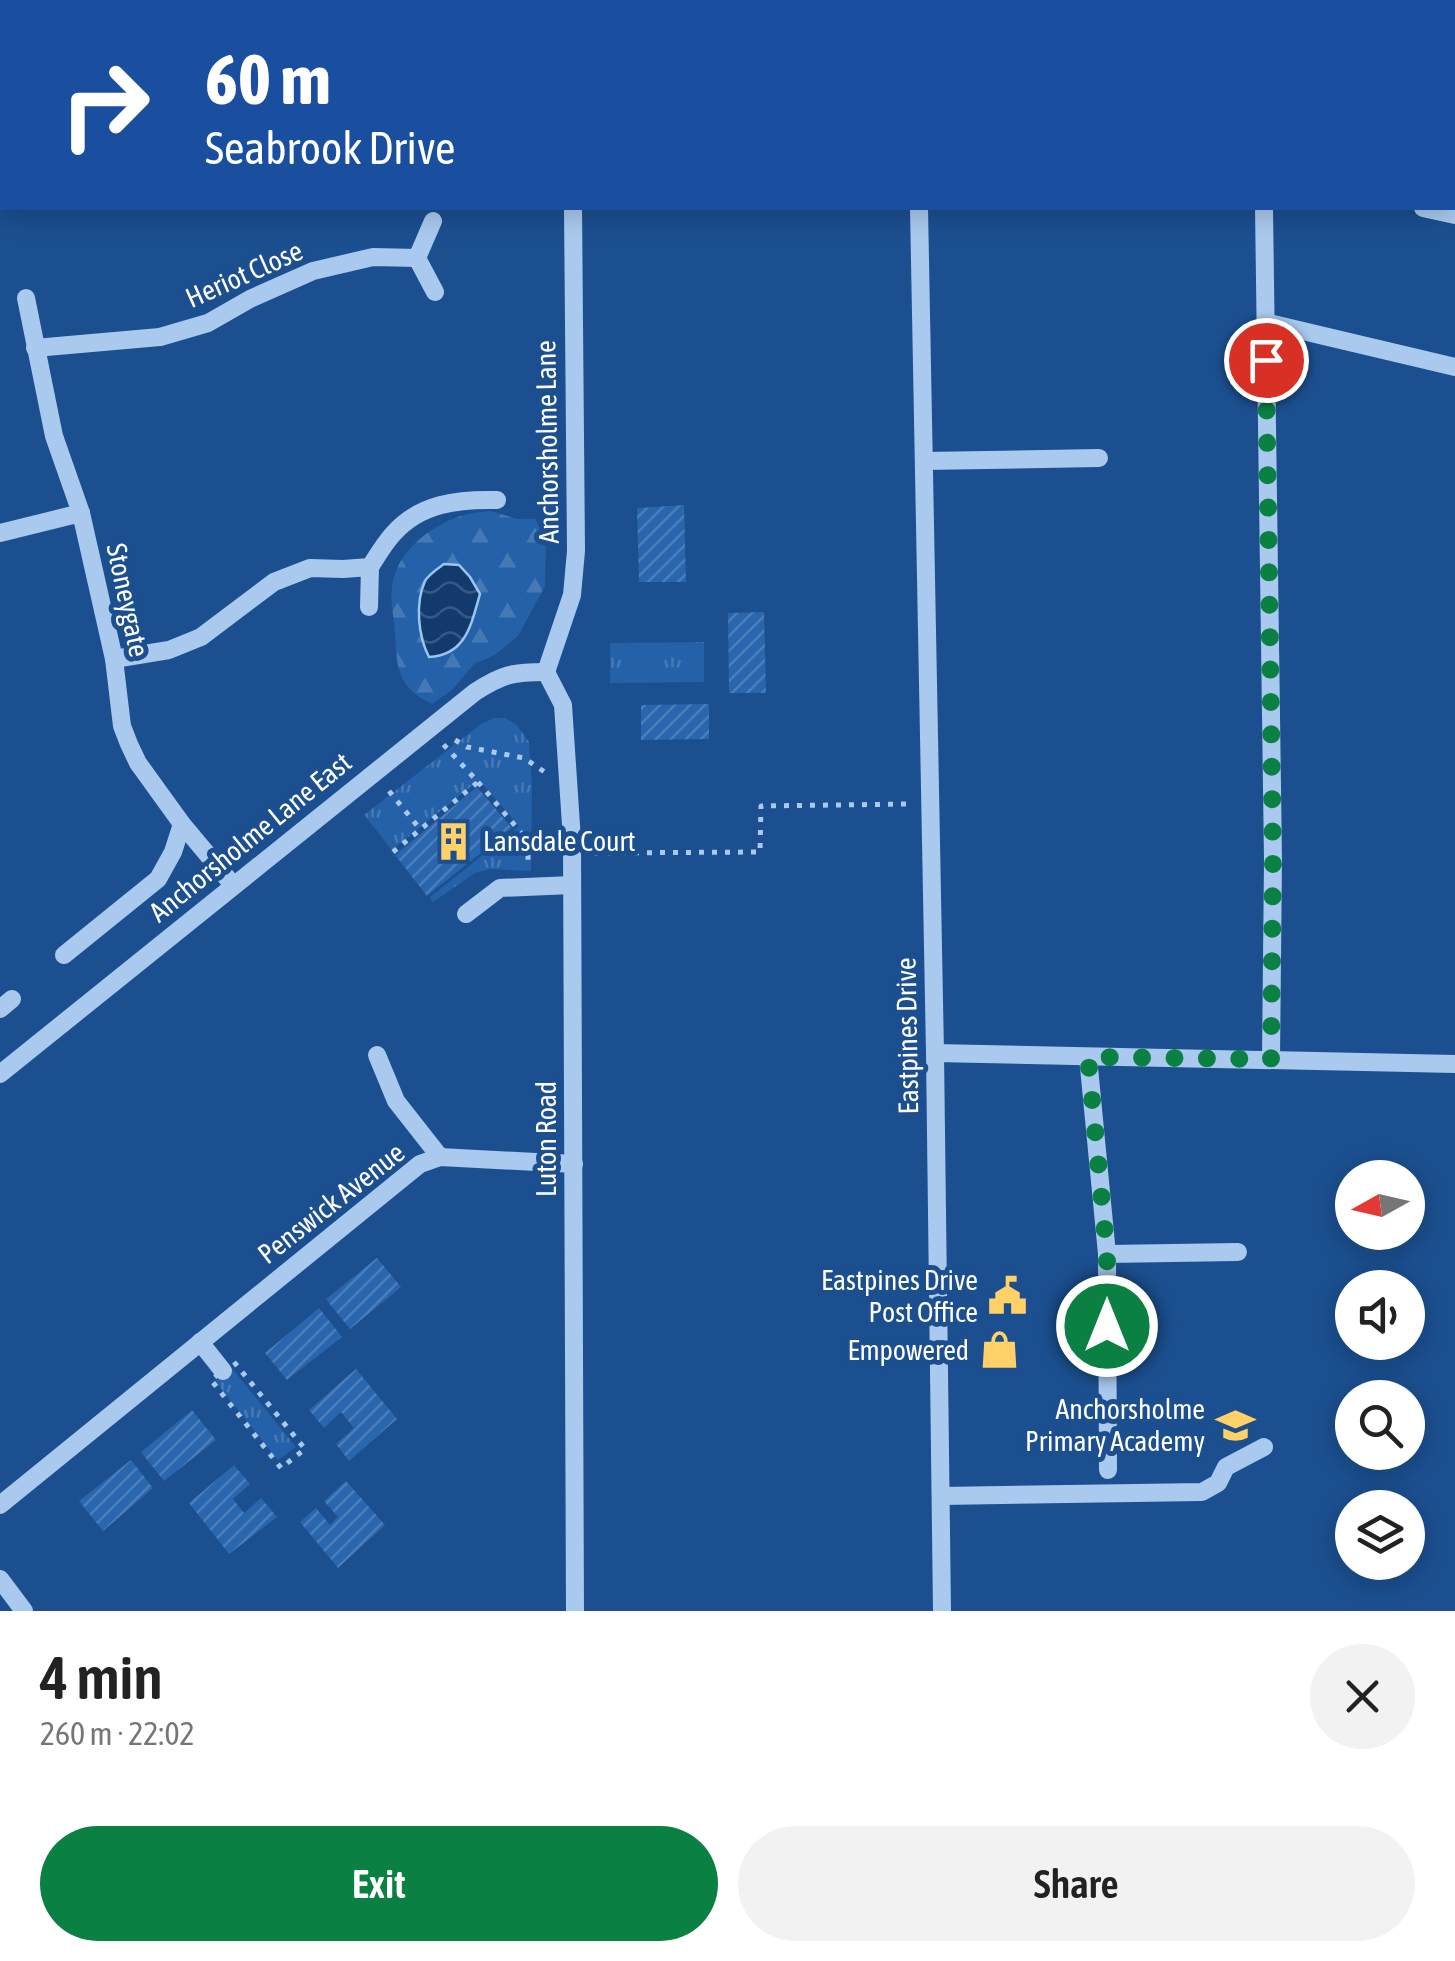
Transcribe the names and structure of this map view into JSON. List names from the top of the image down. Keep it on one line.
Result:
{"streets":{"street":["Heriot Close","Anchorsholme Lane","Stoneygate","Anchorsholme Lane East","Eastpines Drive","Luton Road","Penswick Avenue"]},"crossings":[["Heriot Close","Stoneygate"],["Anchorsholme Lane","Anchorsholme Lane East"],["Anchorsholme Lane","Luton Road"],["Stoneygate","Anchorsholme Lane East"],["Anchorsholme Lane East","Luton Road"],["Luton Road","Penswick Avenue"]],"places":{"building":["Lansdale Court"],"public building":["Eastpines Drive Post Office"],"shop":["Empowered"],"school or university":["Anchorsholme Primary Academy"]},"north":"left","page":{"turn":["60 m","Seabrook Drive"],"heading":["4 min","260 m · 22:02"],"buttons":["Exit","Share"]}}
